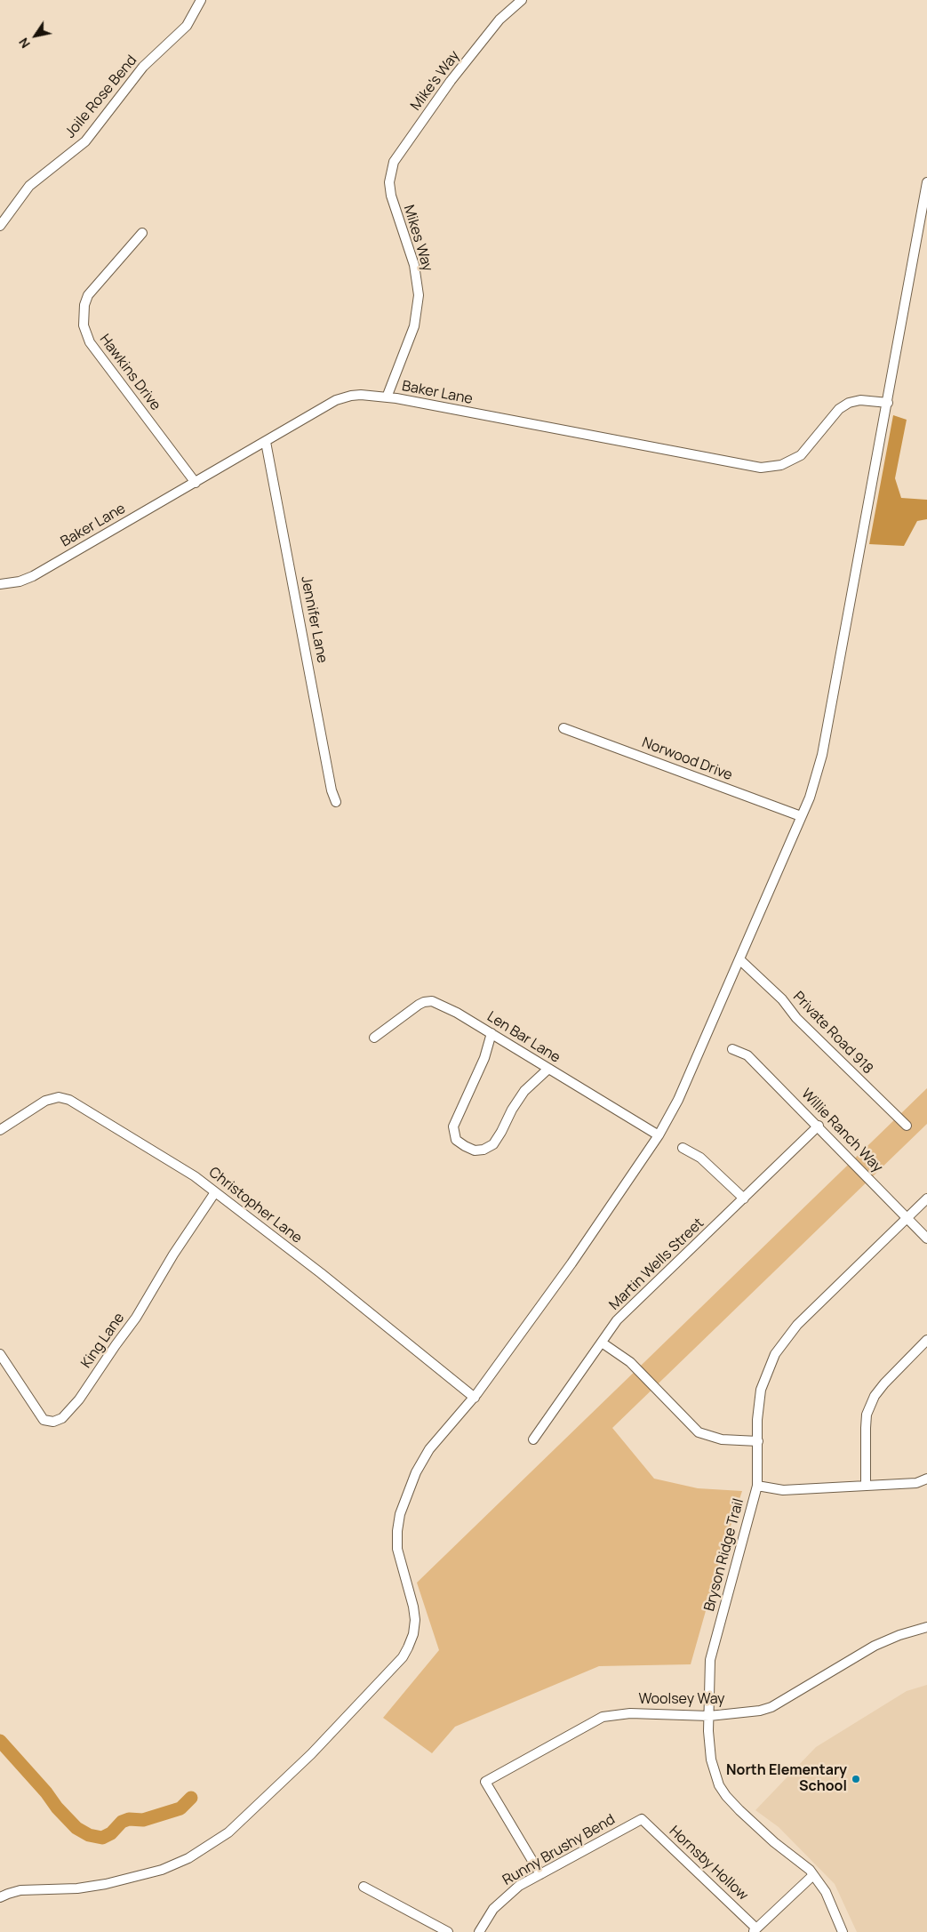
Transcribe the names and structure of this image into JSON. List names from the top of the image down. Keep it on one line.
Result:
{"streets":{"street":["Mike's Way","Joile Rose Bend","Mikes Way","Hawkins Drive","Baker Lane","Jennifer Lane","Norwood Drive","Private Road 918","Len Bar Lane","Willie Ranch Way","Christopher Lane","Martin Wells Street","King Lane","Bryson Ridge Trail","Woolsey Way","Runny Brushy Bend","Hornsby Hollow"]},"crossings":[["Mike's Way","Mikes Way"],["Mikes Way","Baker Lane"],["Hawkins Drive","Baker Lane"],["Baker Lane","Jennifer Lane"],["Willie Ranch Way","Martin Wells Street"],["Willie Ranch Way","Bryson Ridge Trail"],["Christopher Lane","King Lane"],["Bryson Ridge Trail","Woolsey Way"],["Woolsey Way","Runny Brushy Bend"],["Runny Brushy Bend","Hornsby Hollow"]],"places":["North Elementary School"],"north":"bottom left"}
